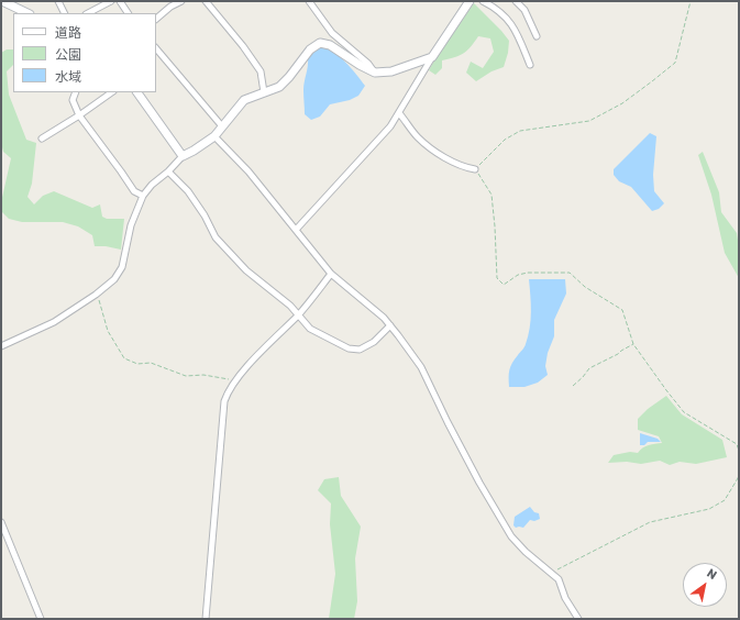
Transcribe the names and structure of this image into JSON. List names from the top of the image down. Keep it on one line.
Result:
{"legend":["道路","公園","水域"],"north":"top right"}
